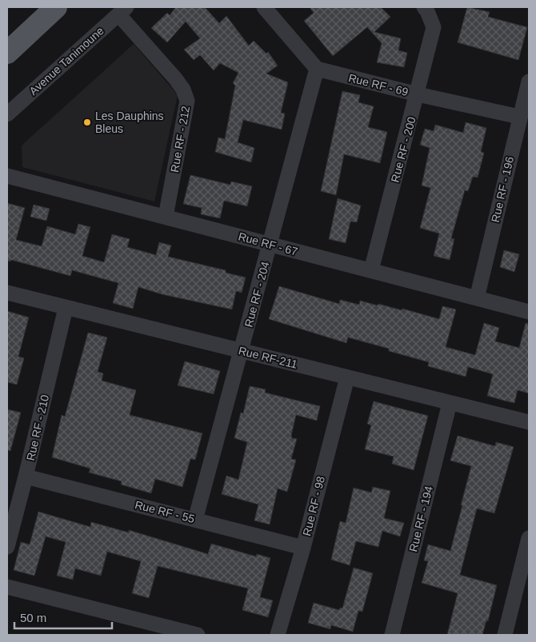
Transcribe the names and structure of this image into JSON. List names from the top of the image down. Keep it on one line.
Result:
{"streets":{"street":["Avenue Tanimoune","Rue RF - 69","Rue RF - 212","Rue RF - 200","Rue RF - 196","Rue RF - 67","Rue RF - 204","Rue RF-211","Rue RF - 210","Rue RF - 98","Rue RF - 55","Rue RF - 194"]},"crossings":[["Avenue Tanimoune","Rue RF - 212"],["Rue RF - 69","Rue RF - 200"],["Rue RF - 69","Rue RF - 196"],["Rue RF - 69","Rue RF - 204"],["Rue RF - 212","Rue RF - 67"],["Rue RF - 200","Rue RF - 67"],["Rue RF - 196","Rue RF - 67"],["Rue RF - 67","Rue RF - 204"],["Rue RF - 204","Rue RF-211"],["Rue RF - 204","Rue RF - 55"],["Rue RF-211","Rue RF - 210"],["Rue RF-211","Rue RF - 98"],["Rue RF-211","Rue RF - 194"],["Rue RF - 210","Rue RF - 55"],["Rue RF - 98","Rue RF - 55"]],"places":["Les Dauphins Bleus"],"scale_bar":"50 m"}
